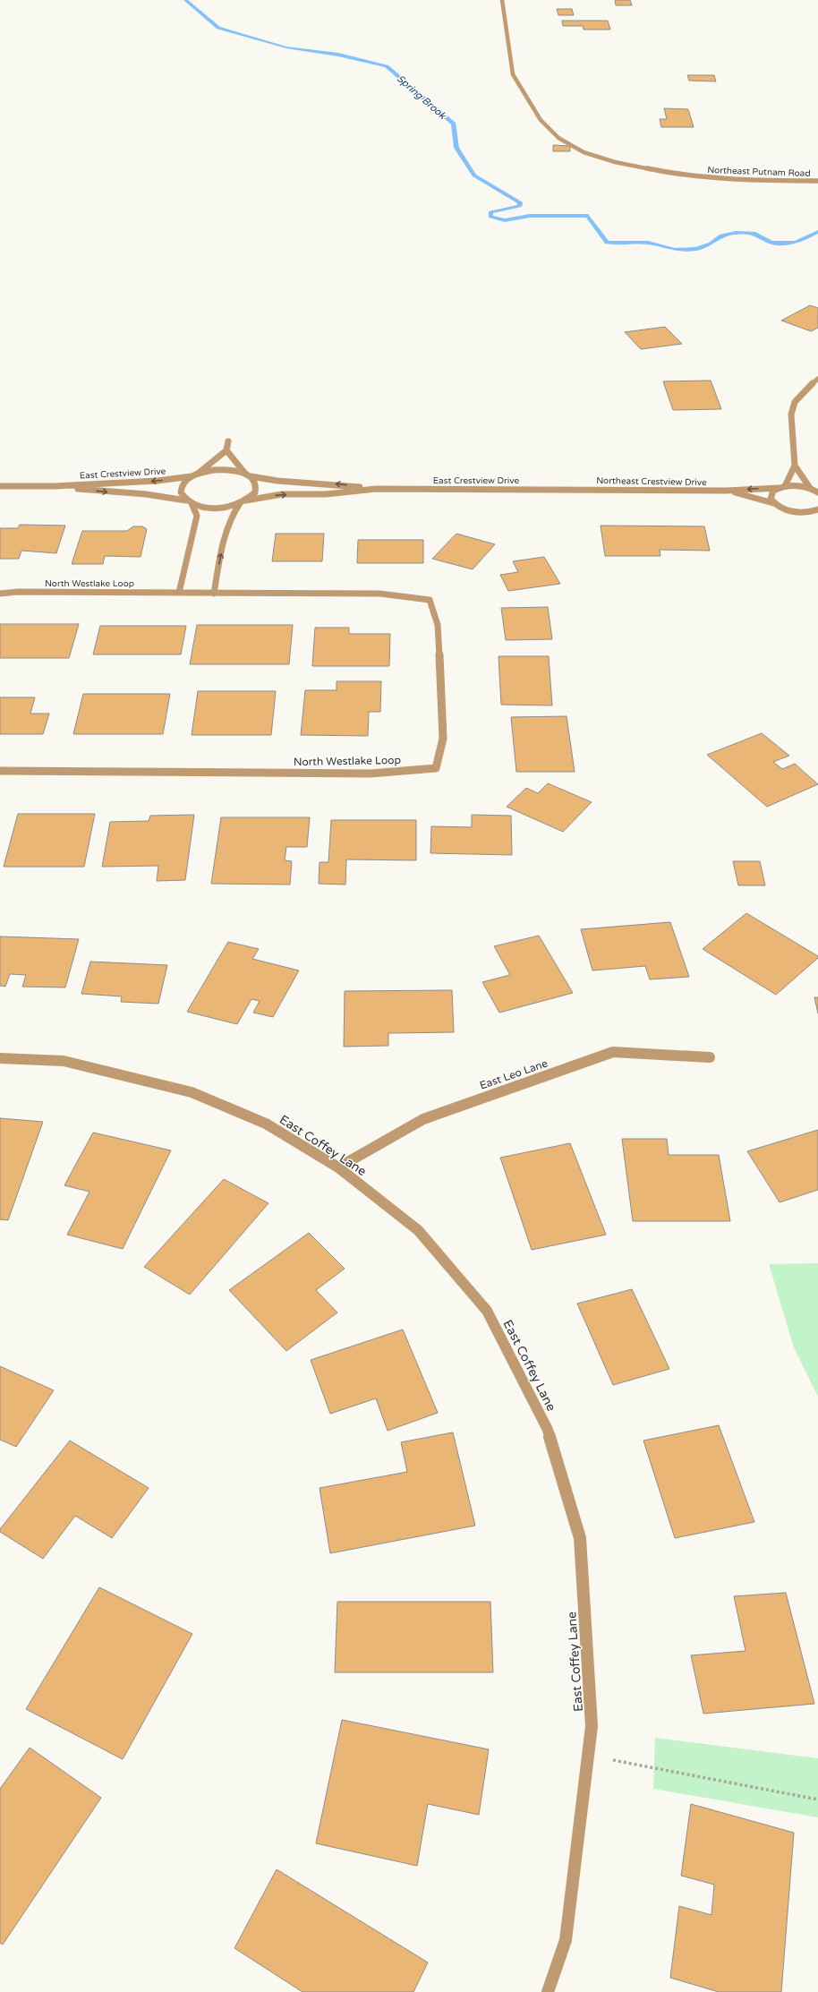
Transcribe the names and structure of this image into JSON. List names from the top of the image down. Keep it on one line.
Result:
{"streets":{"street":["Northeast Putnam Road","East Crestview Drive","Northeast Crestview Drive","North Westlake Loop","East Leo Lane","East Coffey Lane"]},"crossings":[["East Crestview Drive","Northeast Crestview Drive"],["East Leo Lane","East Coffey Lane"]],"water":["Spring Brook"]}
